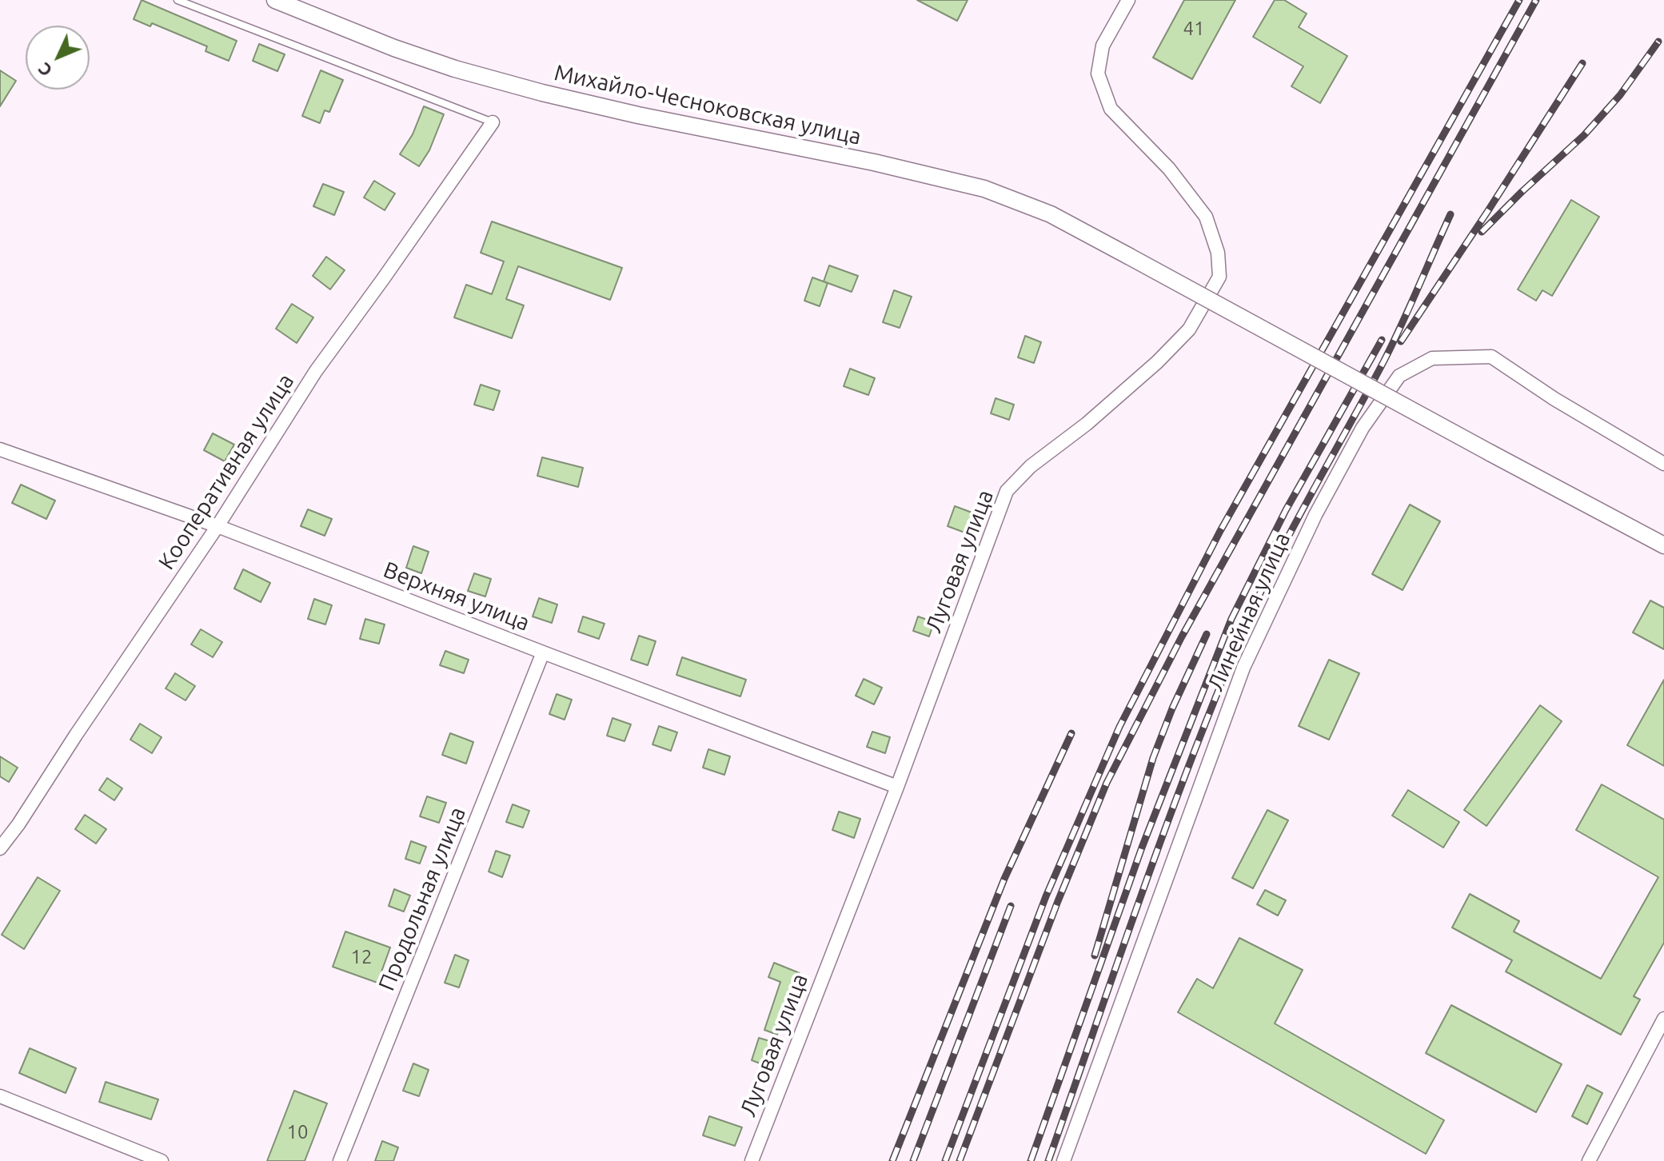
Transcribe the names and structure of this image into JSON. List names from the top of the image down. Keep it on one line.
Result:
{"streets":{"street":["Михайло-Чесноковская улица","Кооперативная улица","Луговая улица","Верхняя улица","Линейная улица","Продольная улица"]},"crossings":[["Кооперативная улица","Верхняя улица"],["Луговая улица","Верхняя улица"],["Верхняя улица","Продольная улица"]],"house_numbers":["41","12","10"],"north":"bottom left"}
